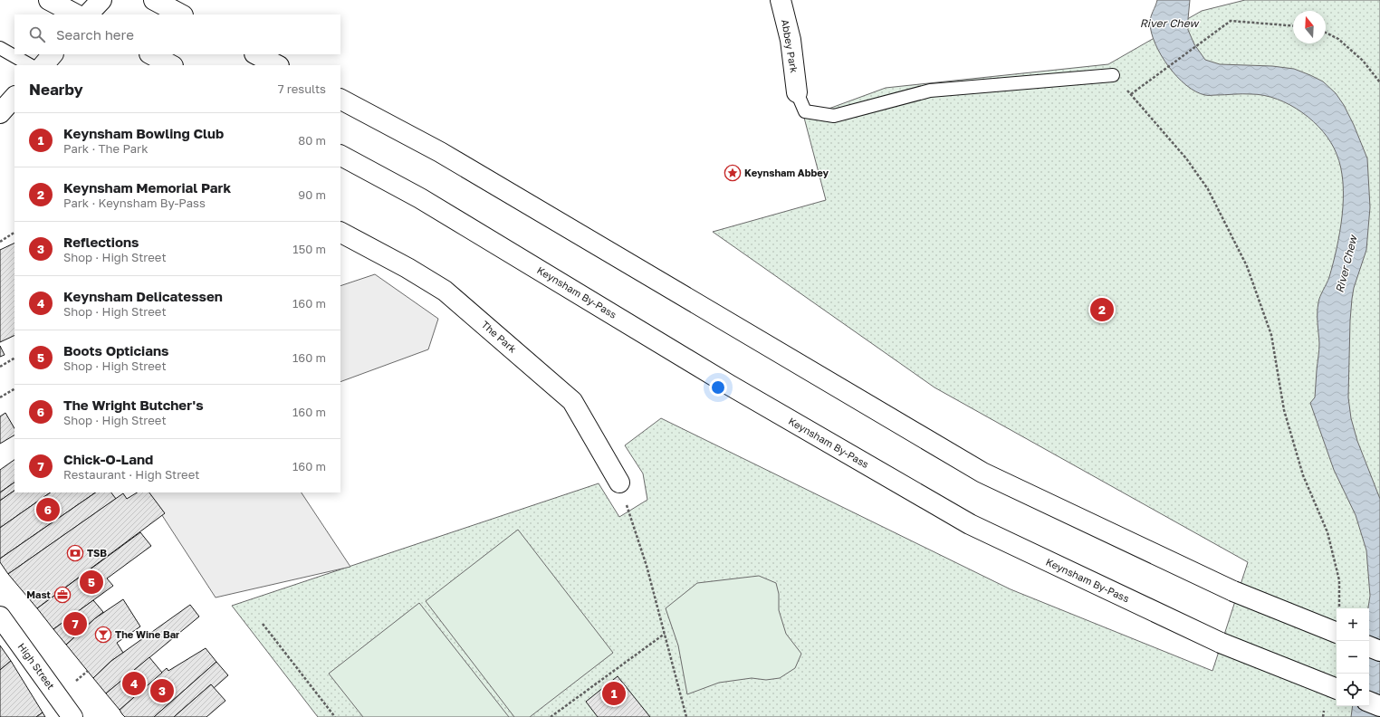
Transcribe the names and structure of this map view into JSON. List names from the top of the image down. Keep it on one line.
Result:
{"streets":{"main road":["Abbey Park","Keynsham By-Pass","The Park","High Street"]},"water":["River Chew"],"places":{"place":["Keynsham Abbey"],"bank":["TSB"],"office":["Mast"],"bar":["The Wine Bar"]},"north":"top","page":{"search":"Search here","heading":["Nearby","7 results"],"list":[{"mark":"1","name":"Keynsham Bowling Club","note":"Park · The Park","value":"80 m"},{"mark":"2","name":"Keynsham Memorial Park","note":"Park · Keynsham By-Pass","value":"90 m"},{"mark":"3","name":"Reflections","note":"Shop · High Street","value":"150 m"},{"mark":"4","name":"Keynsham Delicatessen","note":"Shop · High Street","value":"160 m"},{"mark":"5","name":"Boots Opticians","note":"Shop · High Street","value":"160 m"},{"mark":"6","name":"The Wright Butcher's","note":"Shop · High Street","value":"160 m"},{"mark":"7","name":"Chick-O-Land","note":"Restaurant · High Street","value":"160 m"}],"pins":["2","6","5","7","4","3","1"],"map_buttons":["+","−"]}}
